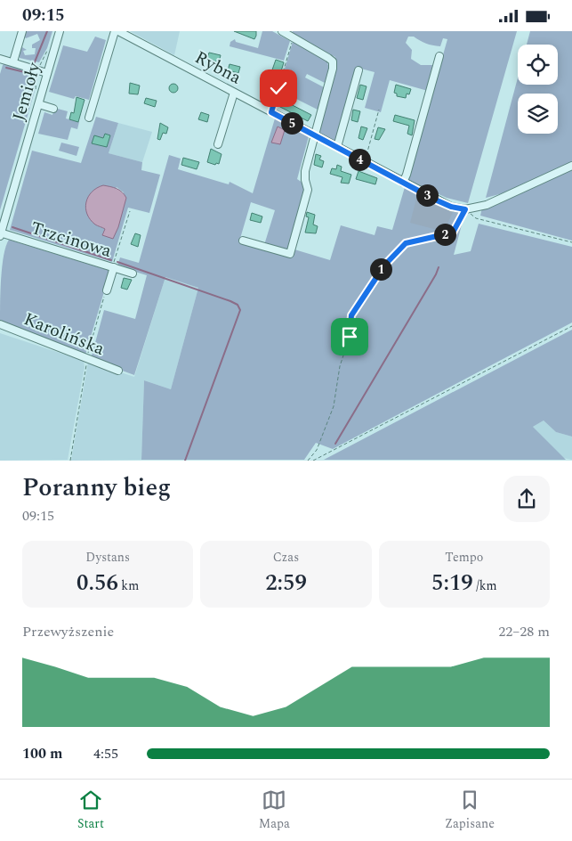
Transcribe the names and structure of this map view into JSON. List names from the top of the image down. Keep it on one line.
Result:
{"streets":{"street":["Rybna","Jemioły","Trzcinowa","Karolińska"]},"crossings":[["Jemioły","Trzcinowa"]],"page":{"status":"09:15","pins":["5","4","3","2","1"],"heading":["Poranny bieg","09:15"],"stats":[["Dystans","0.56 km"],["Czas","2:59"],["Tempo","5:19 /km"]],"chart":["Przewyższenie","22–28 m"],"list":[{"name":"100 m","note":"4:55"}],"tabs":["Start","Mapa","Zapisane"]}}
